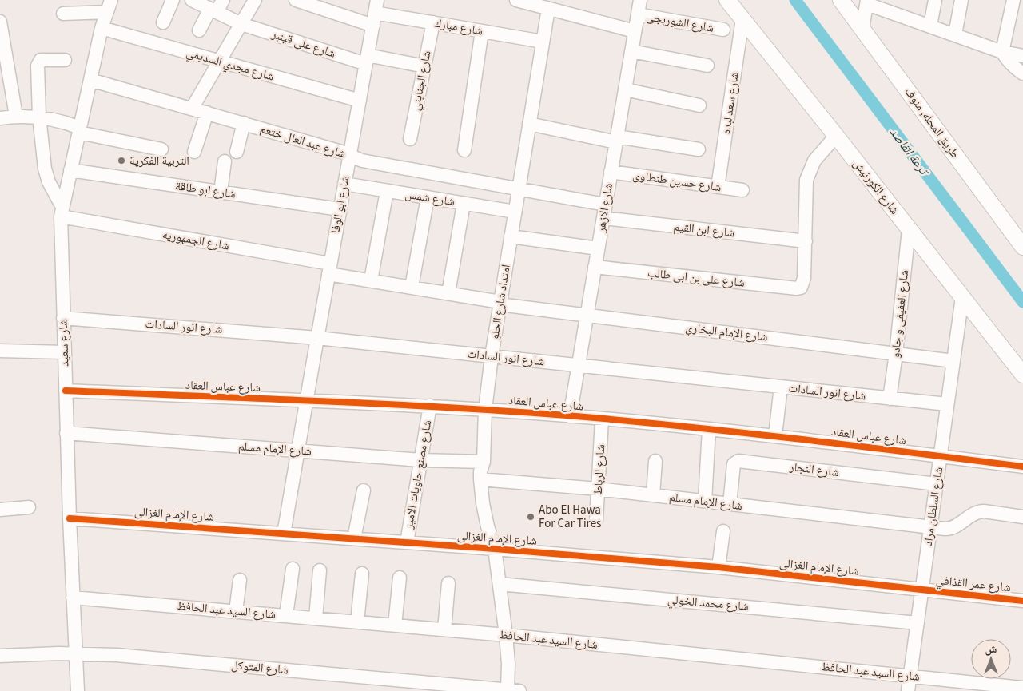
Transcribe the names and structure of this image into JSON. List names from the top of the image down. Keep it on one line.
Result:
{"streets":{"main road":["طريق المحله, منوف","شارع الكورنيش"],"street":["شارع الشوربجى","شارع مبارك","شارع على قينبر","شارع مجدي السديمي","شارع الجنايني","شارع سعد لبده","شارع عبد العال ختعم","شارع حسين طنطاوى","شارع ابو طاقة","شارع شمس","شارع ابو الوفا","شارع الازهر","شارع ابن القيم","شارع الجمهوريه","شارع على بن ابى طالب","امتداد شارع الحلو","شارع العفيفى و جادو","شارع انور السادات","شارع الإمام البخاري","شارع سعيد","شارع عباس العقاد","شارع الإمام مسلم","شارع الرباط","شارع النجار","شارع مصنع حلويات الامير","شارع السلطان مراد","شارع الإمام الغزالى","شارع عمر القذافي","شارع محمد الخولي","شارع السيد عبد الحافظ","شارع المتوكل"]},"crossings":[["شارع الشوربجى","شارع الازهر"],["شارع الشوربجى","امتداد شارع الحلو"],["شارع مبارك","شارع الجنايني"],["شارع مبارك","شارع ابو الوفا"],["شارع مبارك","امتداد شارع الحلو"],["شارع على قينبر","شارع الجنايني"],["شارع على قينبر","شارع ابو الوفا"],["شارع مجدي السديمي","شارع ابو الوفا"],["شارع مجدي السديمي","شارع سعيد"],["شارع سعد لبده","شارع حسين طنطاوى"],["شارع سعد لبده","شارع الكورنيش"],["شارع عبد العال ختعم","شارع ابو الوفا"],["شارع عبد العال ختعم","شارع الازهر"],["شارع عبد العال ختعم","امتداد شارع الحلو"],["شارع عبد العال ختعم","شارع سعيد"],["شارع حسين طنطاوى","شارع الازهر"],["شارع الكورنيش","شارع العفيفى و جادو"],["شارع الكورنيش","شارع السلطان مراد"],["شارع ابو طاقة","شارع ابو الوفا"],["شارع ابو طاقة","شارع سعيد"],["شارع شمس","شارع ابو الوفا"],["شارع شمس","امتداد شارع الحلو"],["شارع ابو الوفا","شارع الجمهوريه"],["شارع ابو الوفا","شارع انور السادات"],["شارع ابو الوفا","شارع عباس العقاد"],["شارع ابو الوفا","شارع الإمام مسلم"],["شارع ابو الوفا","شارع الإمام الغزالى"],["شارع الازهر","شارع ابن القيم"],["شارع الازهر","شارع على بن ابى طالب"],["شارع الازهر","شارع انور السادات"],["شارع الازهر","شارع الإمام البخاري"],["شارع الازهر","شارع عباس العقاد"],["شارع ابن القيم","شارع على بن ابى طالب"],["شارع الجمهوريه","امتداد شارع الحلو"],["شارع الجمهوريه","شارع الإمام البخاري"],["شارع الجمهوريه","شارع سعيد"],["امتداد شارع الحلو","شارع انور السادات"],["امتداد شارع الحلو","شارع الإمام البخاري"],["امتداد شارع الحلو","شارع عباس العقاد"],["امتداد شارع الحلو","شارع الإمام مسلم"],["امتداد شارع الحلو","شارع الإمام الغزالى"],["امتداد شارع الحلو","شارع محمد الخولي"],["امتداد شارع الحلو","شارع السيد عبد الحافظ"],["امتداد شارع الحلو","شارع المتوكل"],["شارع العفيفى و جادو","شارع انور السادات"],["شارع العفيفى و جادو","شارع الإمام البخاري"],["شارع انور السادات","شارع سعيد"],["شارع انور السادات","شارع السلطان مراد"],["شارع الإمام البخاري","شارع السلطان مراد"],["شارع سعيد","شارع عباس العقاد"],["شارع سعيد","شارع الإمام مسلم"],["شارع سعيد","شارع الإمام الغزالى"],["شارع سعيد","شارع السيد عبد الحافظ"],["شارع سعيد","شارع المتوكل"],["شارع عباس العقاد","شارع الرباط"],["شارع عباس العقاد","شارع مصنع حلويات الامير"],["شارع عباس العقاد","شارع السلطان مراد"],["شارع الإمام مسلم","شارع الرباط"],["شارع الإمام مسلم","شارع النجار"],["شارع الإمام مسلم","شارع مصنع حلويات الامير"],["شارع الإمام مسلم","شارع السلطان مراد"],["شارع النجار","شارع السلطان مراد"],["شارع مصنع حلويات الامير","شارع الإمام الغزالى"],["شارع السلطان مراد","شارع الإمام الغزالى"],["شارع السلطان مراد","شارع عمر القذافي"],["شارع السلطان مراد","شارع محمد الخولي"],["شارع السلطان مراد","شارع السيد عبد الحافظ"],["شارع الإمام الغزالى","شارع عمر القذافي"]],"water":["ترعة القاصد"],"places":["التربية الفكرية","Abo El Hawa For Car Tires"],"north":"top"}
